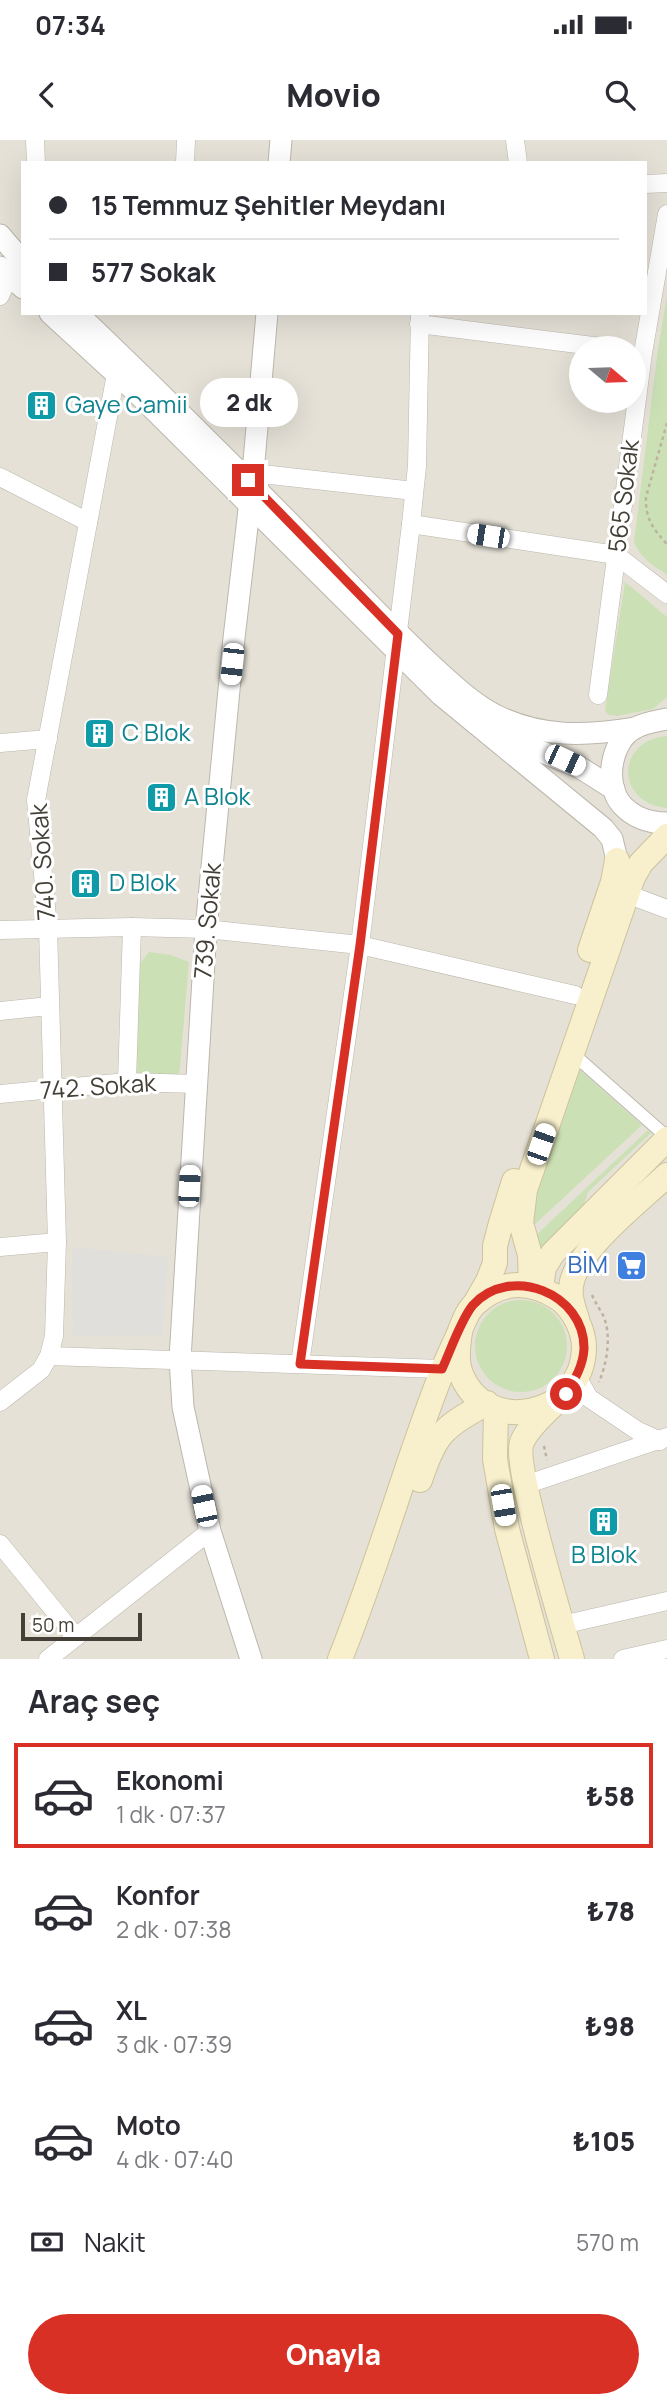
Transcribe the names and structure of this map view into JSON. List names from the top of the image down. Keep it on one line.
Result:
{"streets":{"street":["565 Sokak","740. Sokak","739. Sokak","742. Sokak"]},"crossings":[["740. Sokak","742. Sokak"],["739. Sokak","742. Sokak"]],"places":{"building":["Gaye Camii","C Blok","A Blok","D Blok","B Blok"],"supermarket":["BİM"]},"scale_bar":"50 m","north":"right","page":{"status":"07:34","header":"Movio","banner":["15 Temmuz Şehitler Meydanı","577 Sokak"],"bubble":"2 dk","scale":"50 m","heading":"Araç seç","list":[{"name":"Ekonomi","note":"1 dk · 07:37","value":"₺58"},{"name":"Konfor","note":"2 dk · 07:38","value":"₺78"},{"name":"XL","note":"3 dk · 07:39","value":"₺98"},{"name":"Moto","note":"4 dk · 07:40","value":"₺105"}],"pay":["Nakit","570 m"],"buttons":"Onayla"}}
